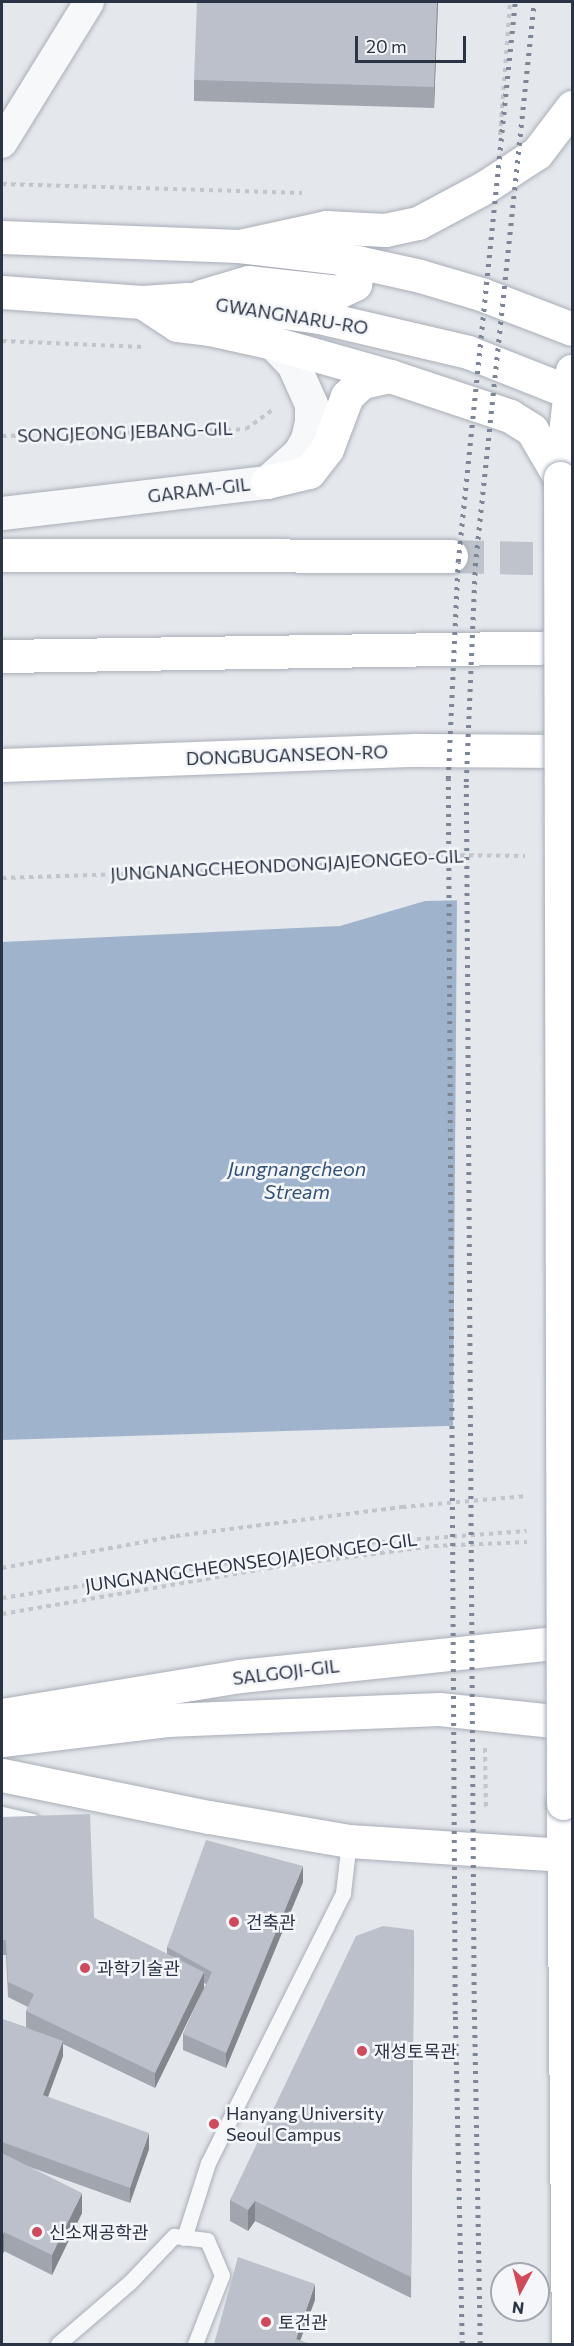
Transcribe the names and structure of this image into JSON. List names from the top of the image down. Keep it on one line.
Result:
{"streets":{"main road":["GWANGNARU-RO","DONGBUGANSEON-RO","SALGOJI-GIL"],"street":["GARAM-GIL"],"path":["SONGJEONG JEBANG-GIL","JUNGNANGCHEONDONGJAJEONGEO-GIL","JUNGNANGCHEONSEOJAJEONGEO-GIL"]},"crossings":[["SONGJEONG JEBANG-GIL","GARAM-GIL"]],"water":["Jungnangcheon Stream"],"places":["건축관","과학기술관","재성토목관","Hanyang University Seoul Campus","신소재공학관","토건관"],"scale_bar":"20 m","north":"bottom"}
